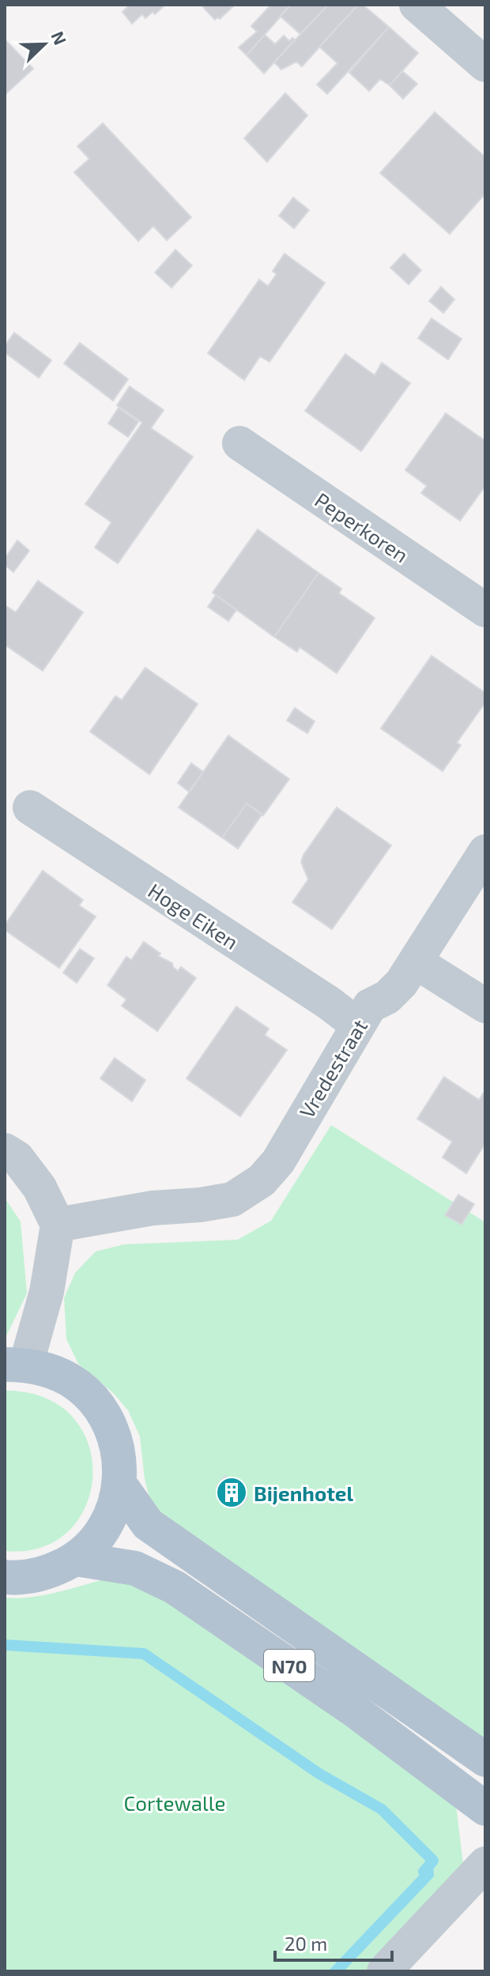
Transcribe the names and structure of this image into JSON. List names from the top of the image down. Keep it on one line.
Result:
{"streets":{"main road":["N70"],"street":["Peperkoren","Hoge Eiken","Vredestraat"]},"crossings":[["Hoge Eiken","Vredestraat"]],"parks":["Cortewalle"],"places":{"building":["Bijenhotel"]},"scale_bar":"20 m","north":"top right"}
